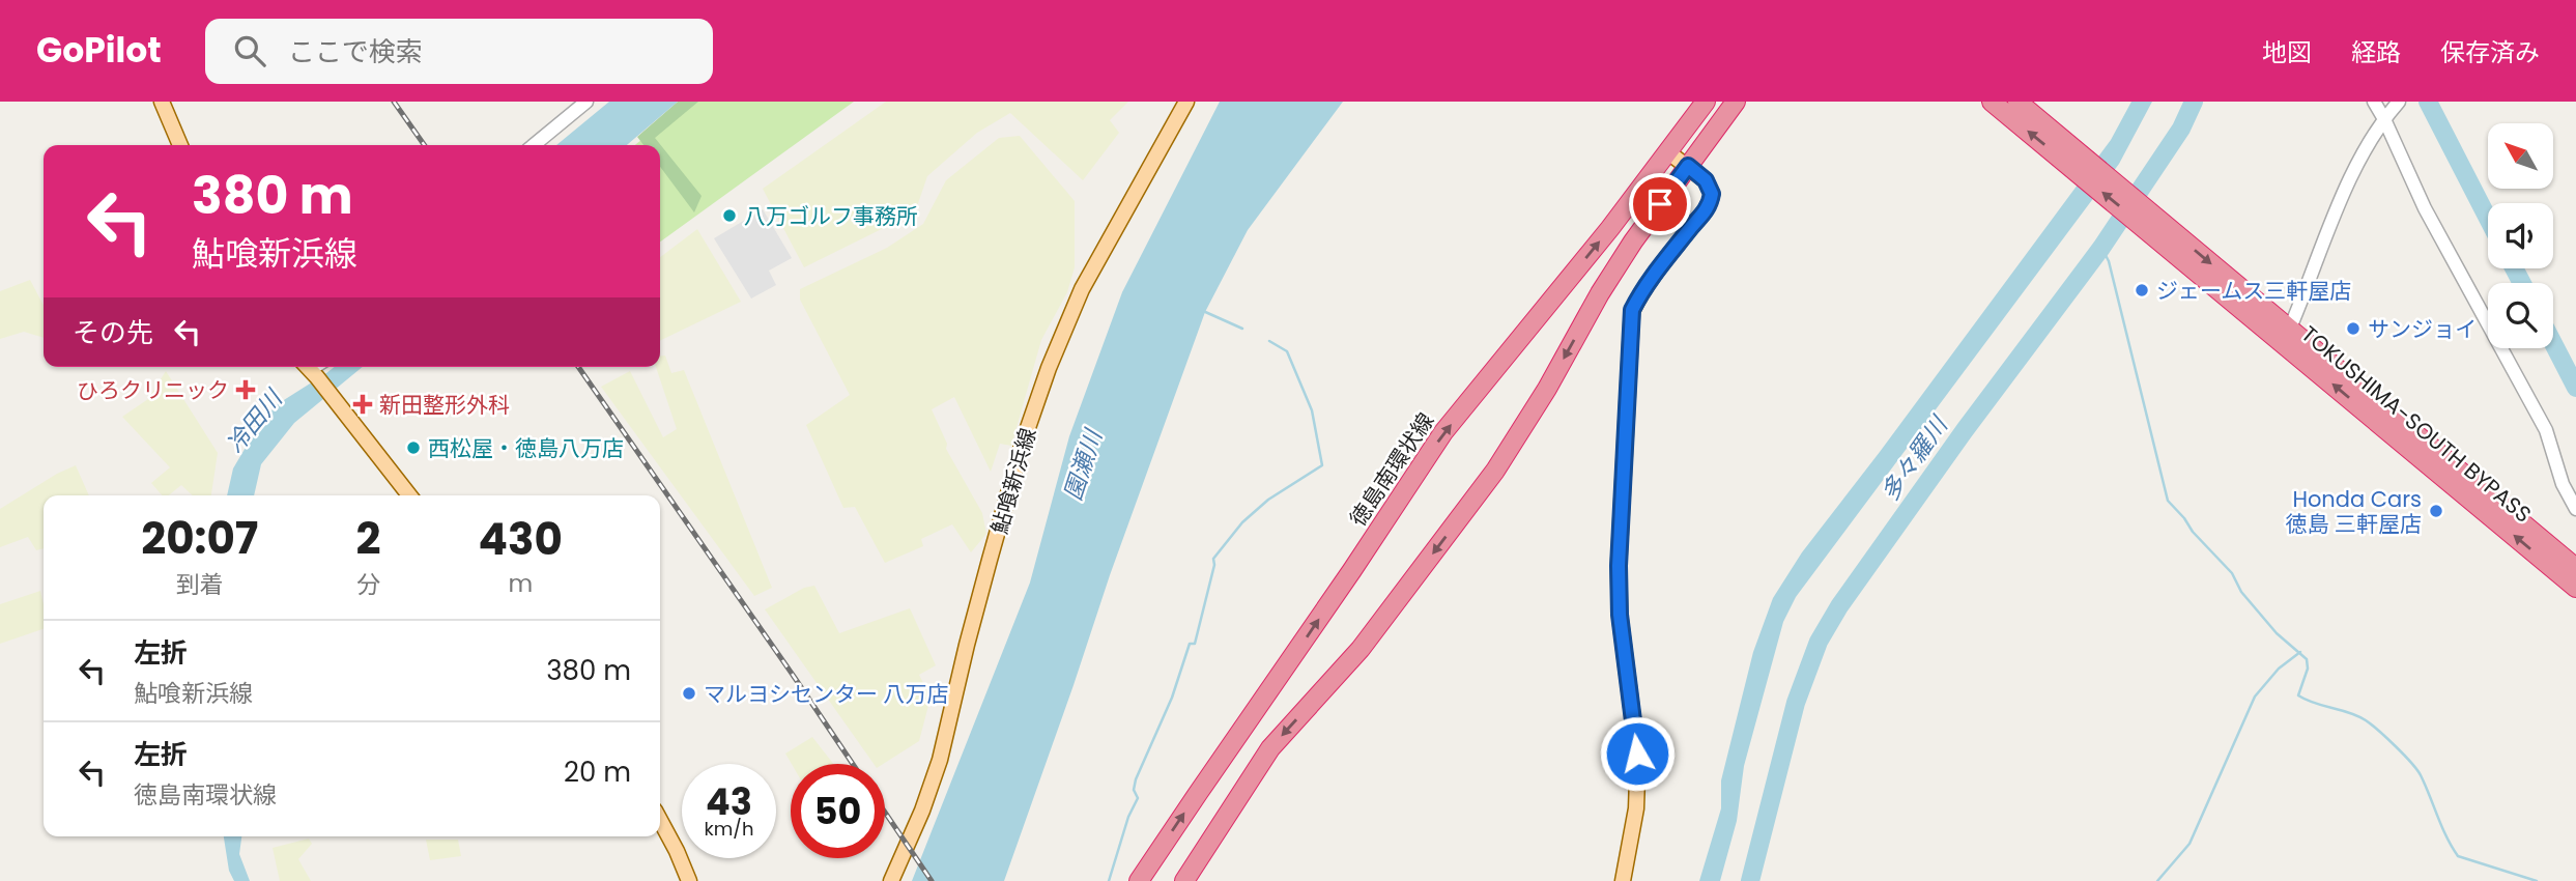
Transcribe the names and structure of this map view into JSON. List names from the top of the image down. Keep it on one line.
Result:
{"streets":{"highway":["TOKUSHIMA-SOUTH BYPASS","徳島南環状線"],"main road":["鮎喰新浜線"]},"water":["冷田川","多々羅川","園瀬川"],"places":{"other":["八万ゴルフ事務所","ジェームス三軒屋店","サンジョイ","西松屋・徳島八万店","Honda Cars 徳島 三軒屋店","マルヨシセンター 八万店"],"health":["ひろクリニック","新田整形外科"]},"north":"top left","page":{"header":"GoPilot","search":"ここで検索","nav":["地図","経路","保存済み"],"turn":["380 m","鮎喰新浜線"],"then":"その先","eta":["20:07","到着","2","分","430","m"],"list":[{"name":"左折","note":"鮎喰新浜線","value":"380 m"},{"name":"左折","note":"徳島南環状線","value":"20 m"}],"speed":"43 km/h","limit":"50"}}
